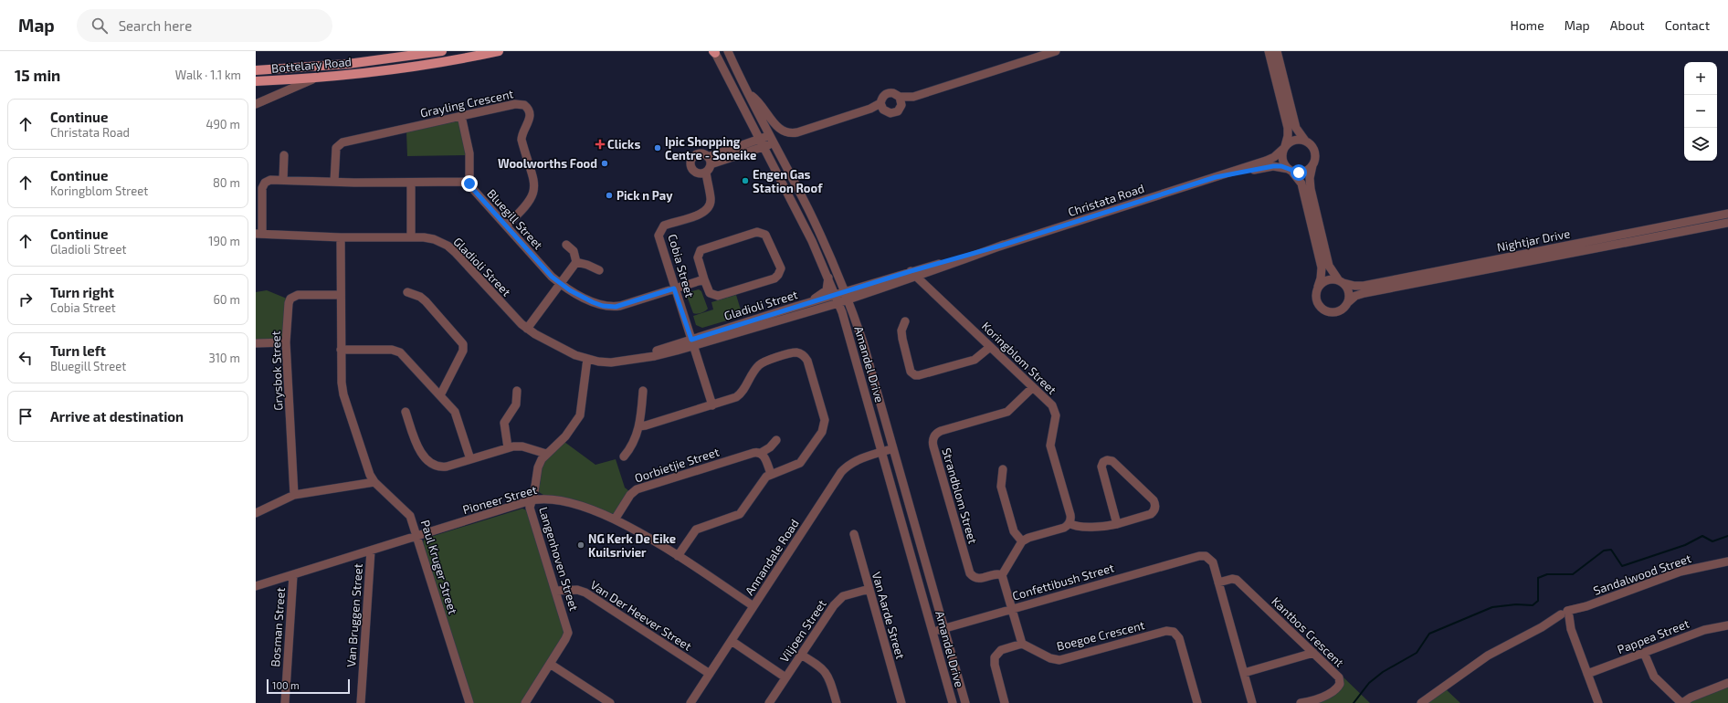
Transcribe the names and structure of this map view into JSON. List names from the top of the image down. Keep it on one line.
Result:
{"streets":{"main road":["Bottelary Road"],"street":["Grayling Crescent","Christata Road","Bluegill Street","Nightjar Drive","Cobia Street","Gladioli Street","Koringblom Street","Amandel Drive","Grysbok Street","Oorbietjie Street","Strandblom Street","Pioneer Street","Annandale Road","Langenhoven Street","Paul Kruger Street","Sandalwood Street","Confettibush Street","Van Bruggen Street","Van Der Heever Street","Van Aarde Street","Bosman Street","Viljoen Street","Kantbos Crescent","Boegoe Crescent","Pappea Street"]},"crossings":[["Grayling Crescent","Bluegill Street"],["Christata Road","Koringblom Street"],["Bluegill Street","Cobia Street"],["Cobia Street","Gladioli Street"],["Gladioli Street","Amandel Drive"],["Gladioli Street","Langenhoven Street"],["Gladioli Street","Paul Kruger Street"],["Koringblom Street","Strandblom Street"],["Amandel Drive","Annandale Road"],["Amandel Drive","Confettibush Street"],["Grysbok Street","Paul Kruger Street"],["Oorbietjie Street","Pioneer Street"],["Pioneer Street","Annandale Road"],["Pioneer Street","Langenhoven Street"],["Pioneer Street","Paul Kruger Street"],["Pioneer Street","Van Bruggen Street"],["Pioneer Street","Bosman Street"],["Annandale Road","Van Der Heever Street"],["Langenhoven Street","Van Der Heever Street"],["Confettibush Street","Kantbos Crescent"],["Van Aarde Street","Viljoen Street"]],"places":{"health":["Clicks"],"other":["Ipic Shopping Centre - Soneike","Woolworths Food","Engen Gas Station Roof","Pick n Pay","NG Kerk De Eike Kuilsrivier"]},"scale_bar":"100 m","page":{"header":"Map","search":"Search here","nav":["Home","Map","About","Contact"],"heading":["15 min","Walk · 1.1 km"],"map_buttons":["+","−"],"list":[["Continue","Christata Road","490 m"],["Continue","Koringblom Street","80 m"],["Continue","Gladioli Street","190 m"],["Turn right","Cobia Street","60 m"],["Turn left","Bluegill Street","310 m"],"Arrive at destination"],"scale":"100 m"}}
